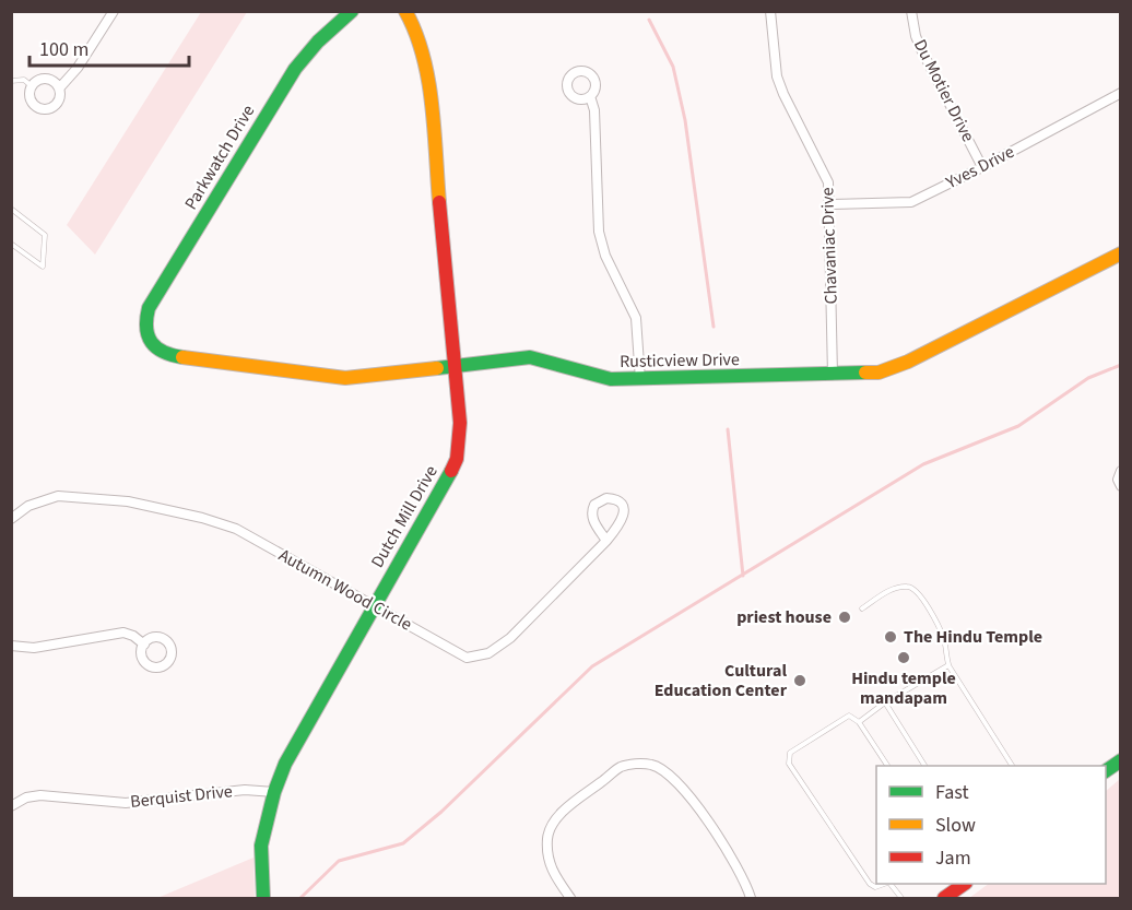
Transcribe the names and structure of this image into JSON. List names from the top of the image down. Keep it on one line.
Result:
{"streets":{"street":["Du Motier Drive","Parkwatch Drive","Yves Drive","Chavaniac Drive","Rusticview Drive","Dutch Mill Drive","Autumn Wood Circle","Berquist Drive"]},"crossings":[["Du Motier Drive","Yves Drive"],["Parkwatch Drive","Rusticview Drive"],["Yves Drive","Chavaniac Drive"],["Chavaniac Drive","Rusticview Drive"],["Rusticview Drive","Dutch Mill Drive"],["Dutch Mill Drive","Autumn Wood Circle"],["Dutch Mill Drive","Berquist Drive"]],"places":["priest house","The Hindu Temple","Hindu temple mandapam","Cultural Education Center"],"legend":["Fast","Slow","Jam"],"scale_bar":"100 m"}
